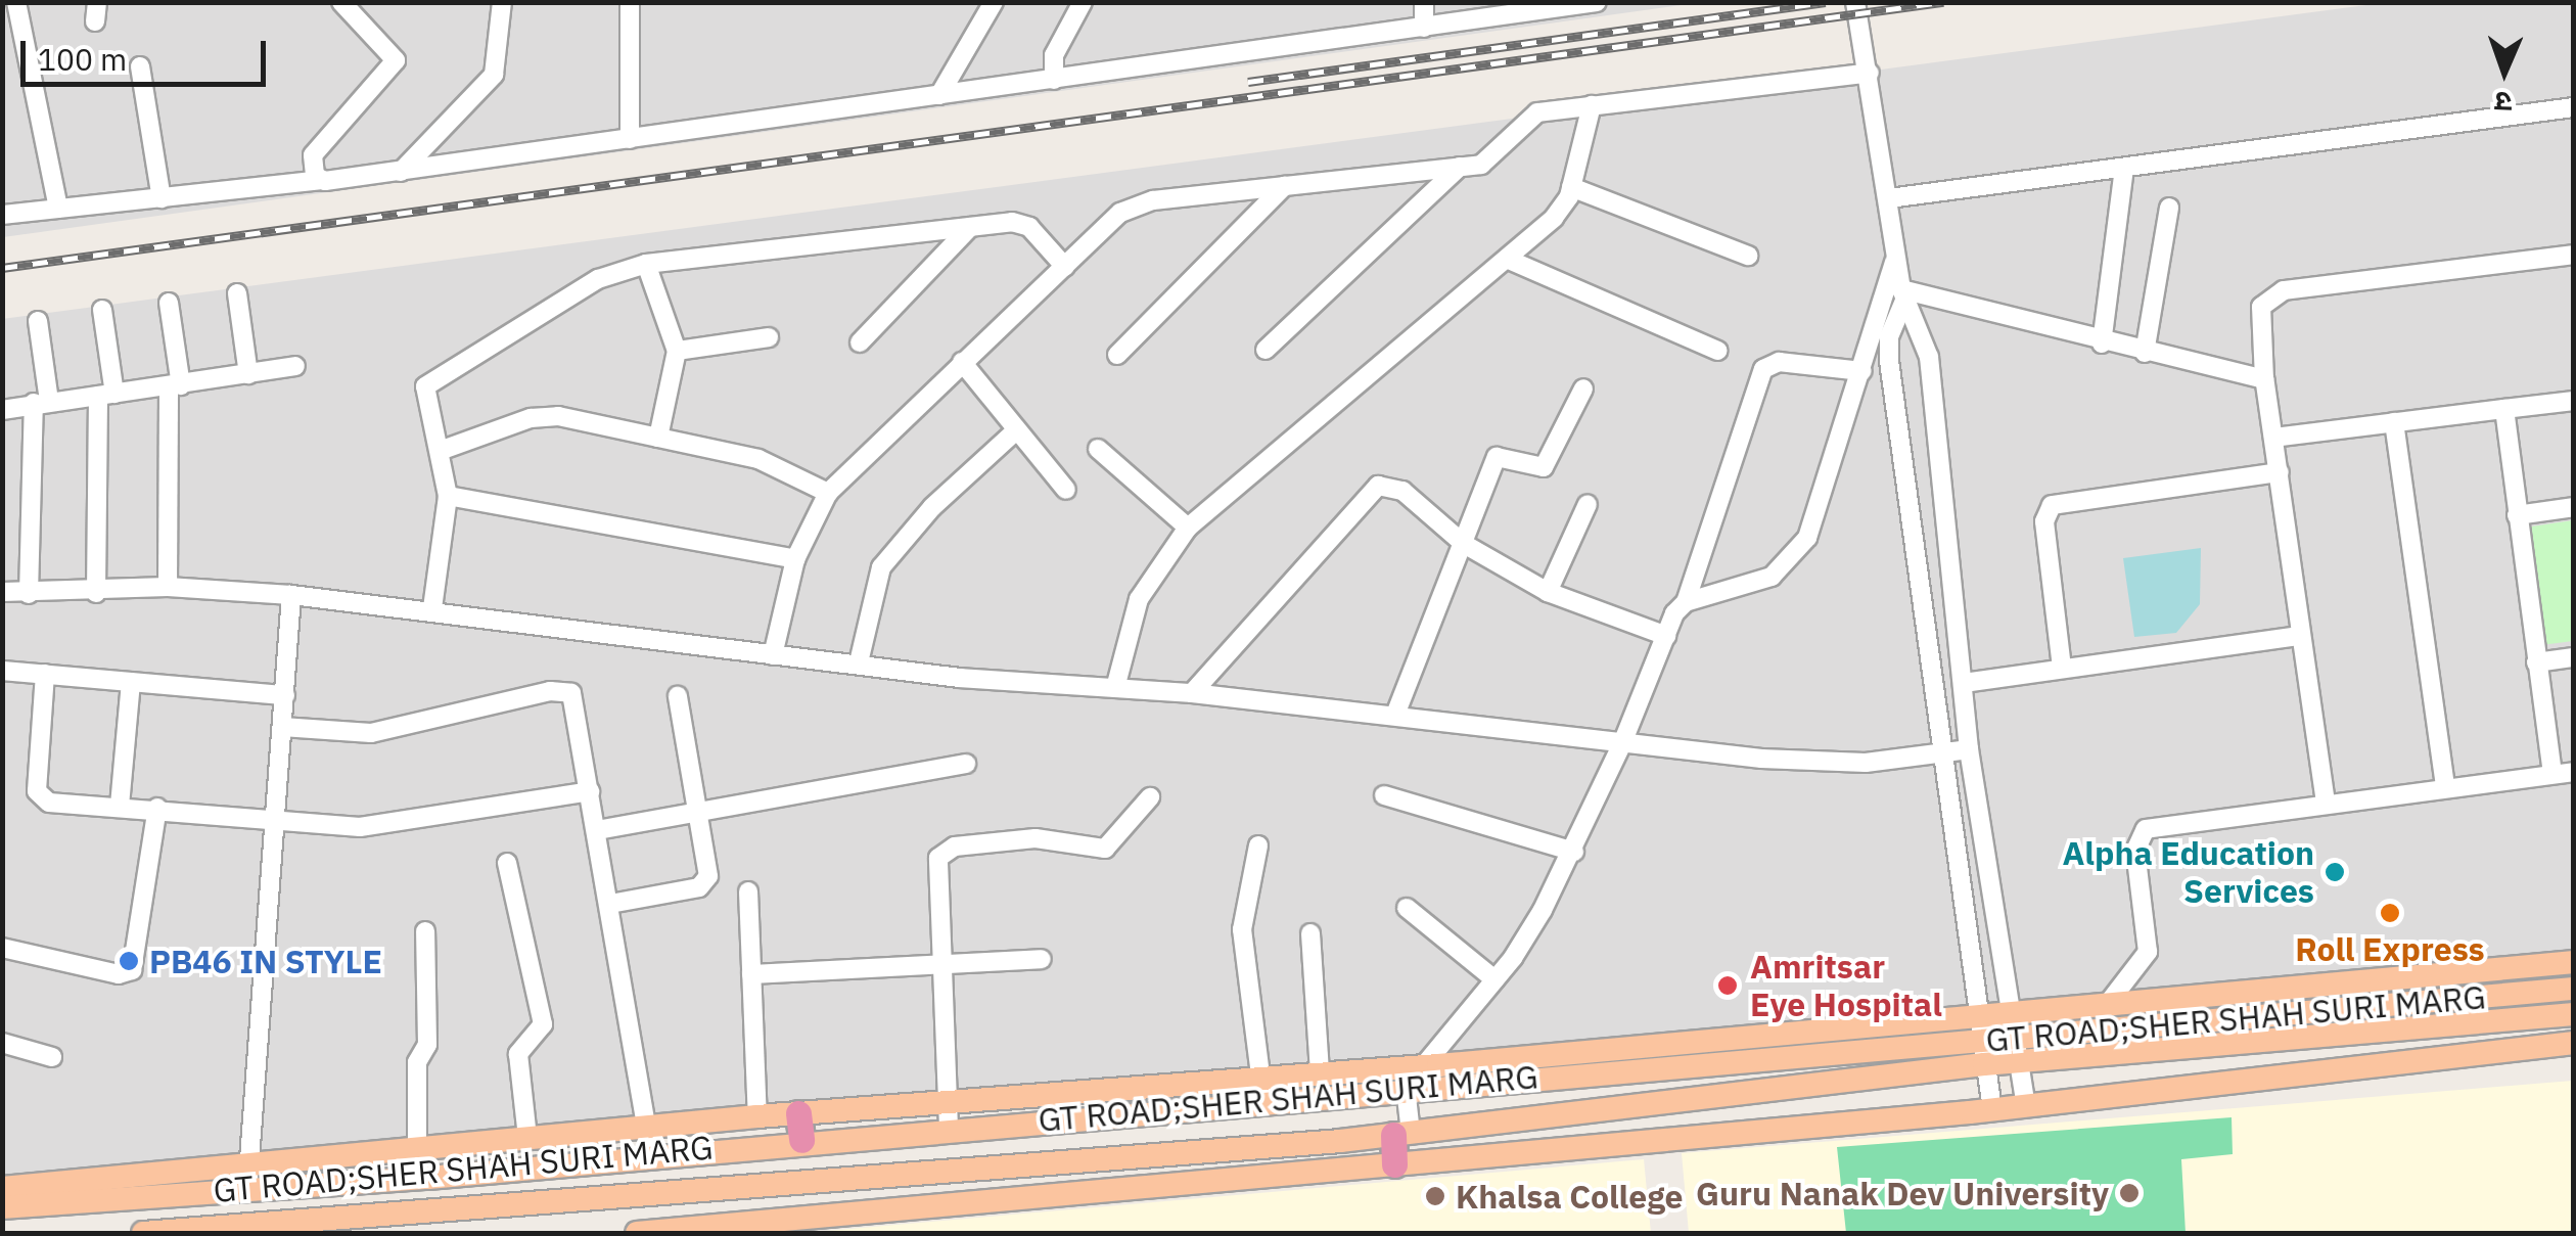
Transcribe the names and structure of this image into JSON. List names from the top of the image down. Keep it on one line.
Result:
{"streets":{"main road":["GT ROAD;SHER SHAH SURI MARG"]},"places":["Alpha Education Services","Roll Express","PB46 IN STYLE","Amritsar Eye Hospital","Guru Nanak Dev University","Khalsa College"],"scale_bar":"100 m","north":"bottom"}
